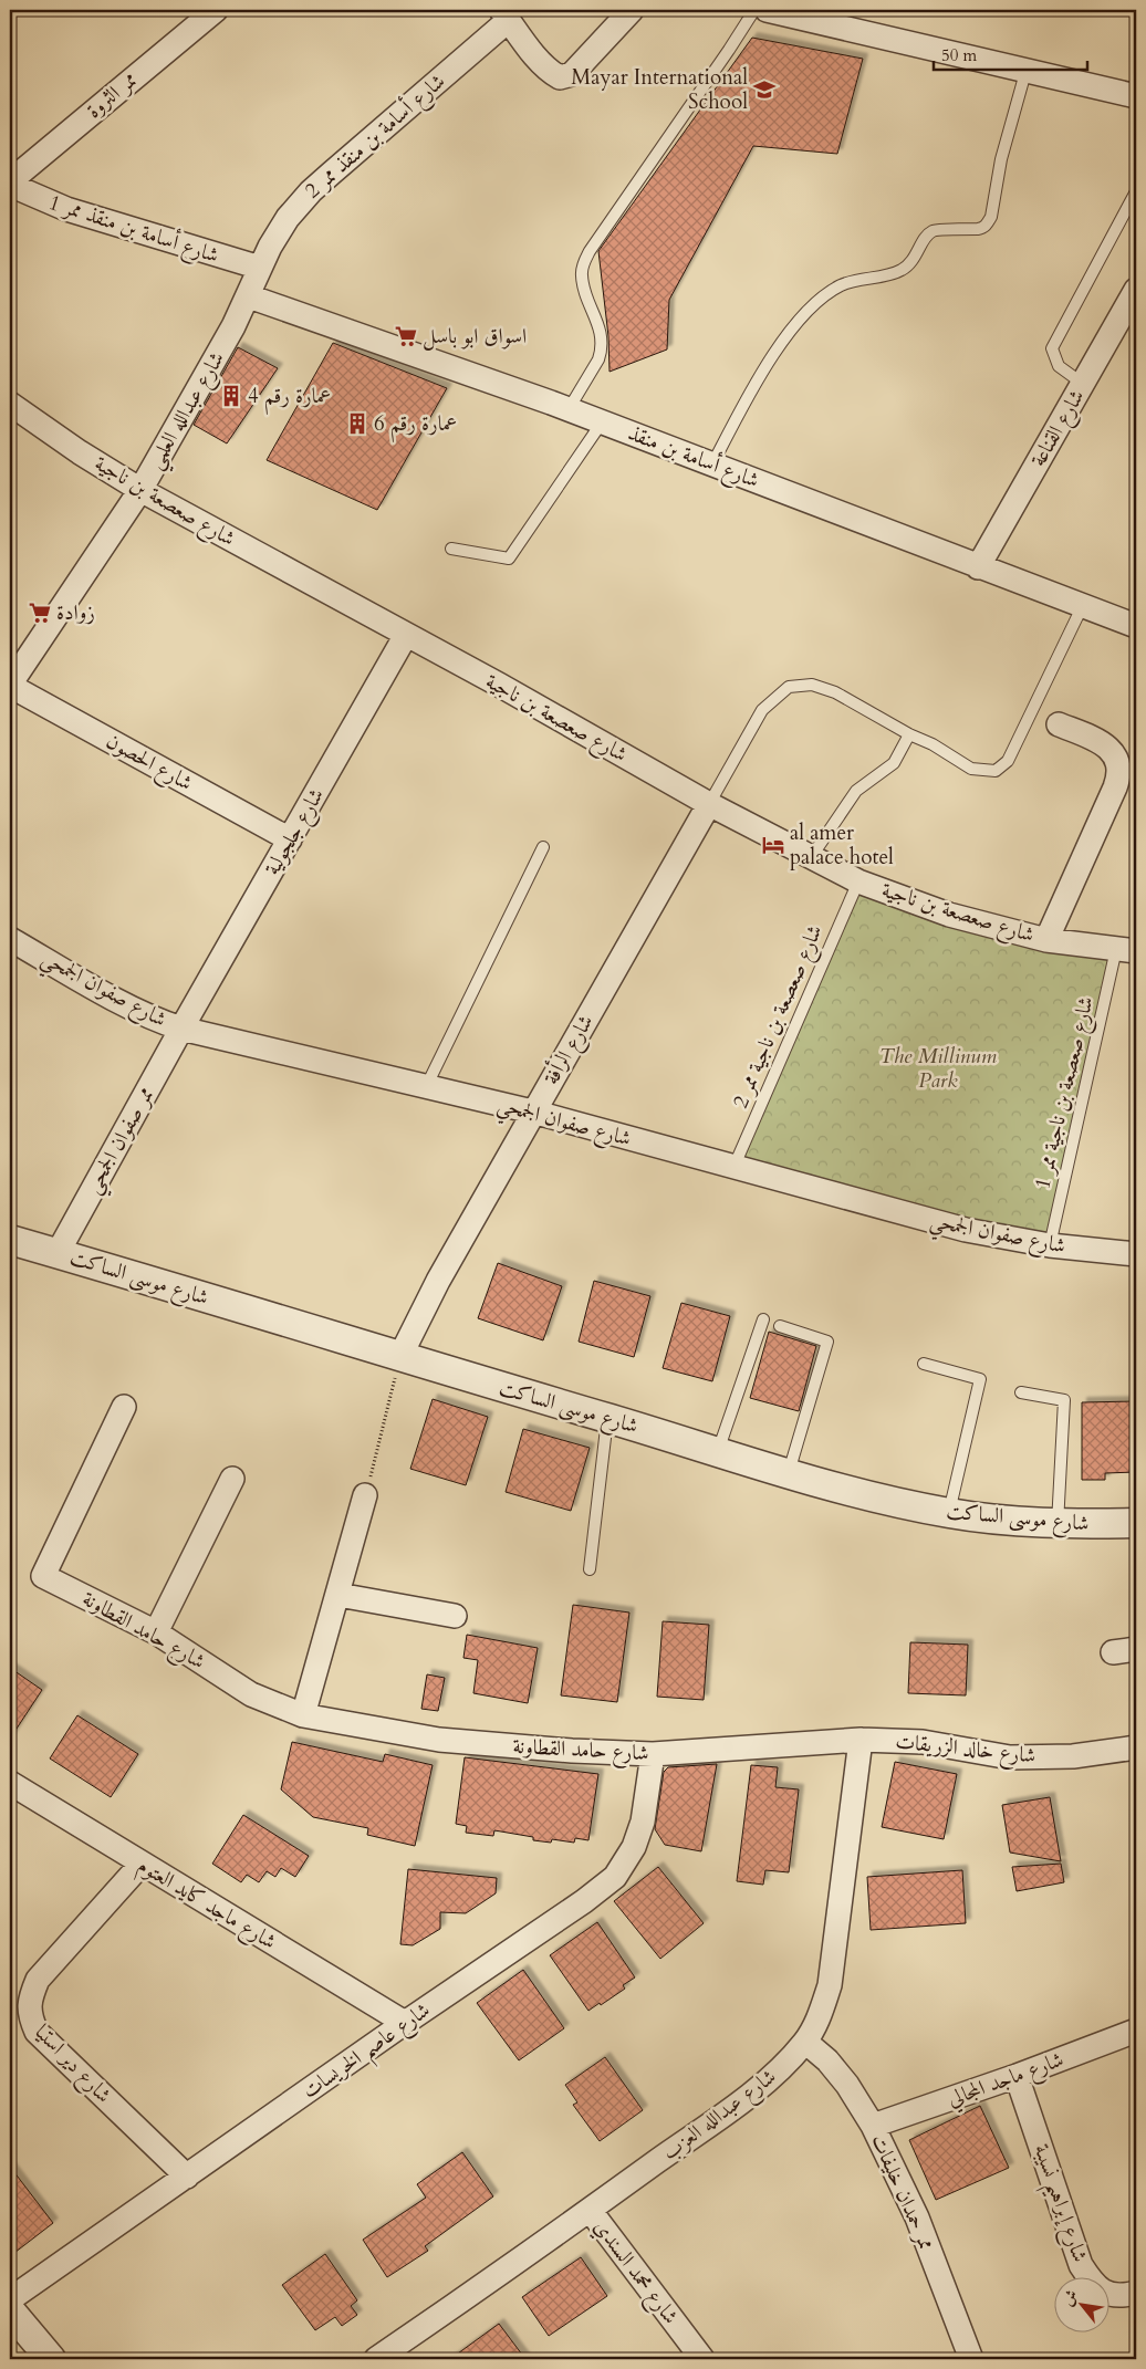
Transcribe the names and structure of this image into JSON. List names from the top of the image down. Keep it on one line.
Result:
{"streets":{"street":["ممر الثروة","شارع أسامة بن منقذ ممر 2","شارع أسامة بن منقذ ممر 1","شارع عبدالله العلمي","شارع القناعة","شارع أسامة بن منقذ","شارع صعصعة بن ناجية","شارع الحصون","شارع جلجولية","شارع صفوان الجمحي","شارع الرأفة","ممر صفوان الجمحي","شارع موسى الساكت","شارع حامد القطاونة","شارع خالد الزريقات","شارع ماجد كايد العتوم","شارع عاصم الخريسات","شارع دير استيا","شارع ماجد المجالي","شارع عبدالله العزب","ممر حمدان خليفات","شارع إبراهيم نسيبة","شارع محمد السندي"],"lane":["شارع صعصعة بن ناجية ممر 2","شارع صعصعة بن ناجية ممر 1"]},"crossings":[["ممر الثروة","شارع أسامة بن منقذ ممر 1"],["شارع أسامة بن منقذ ممر 2","شارع أسامة بن منقذ ممر 1"],["شارع أسامة بن منقذ ممر 2","شارع عبدالله العلمي"],["شارع أسامة بن منقذ ممر 1","شارع عبدالله العلمي"],["شارع عبدالله العلمي","شارع أسامة بن منقذ"],["شارع عبدالله العلمي","شارع صعصعة بن ناجية"],["شارع عبدالله العلمي","شارع الحصون"],["شارع القناعة","شارع أسامة بن منقذ"],["شارع صعصعة بن ناجية","شارع جلجولية"],["شارع صعصعة بن ناجية","شارع صعصعة بن ناجية ممر 2"],["شارع صعصعة بن ناجية","شارع الرأفة"],["شارع صعصعة بن ناجية","شارع صعصعة بن ناجية ممر 1"],["شارع الحصون","شارع جلجولية"],["شارع جلجولية","شارع صفوان الجمحي"],["شارع جلجولية","ممر صفوان الجمحي"],["شارع صفوان الجمحي","شارع صعصعة بن ناجية ممر 2"],["شارع صفوان الجمحي","شارع الرأفة"],["شارع صفوان الجمحي","شارع صعصعة بن ناجية ممر 1"],["شارع صفوان الجمحي","ممر صفوان الجمحي"],["شارع الرأفة","شارع موسى الساكت"],["ممر صفوان الجمحي","شارع موسى الساكت"],["شارع حامد القطاونة","شارع خالد الزريقات"],["شارع حامد القطاونة","شارع عاصم الخريسات"],["شارع حامد القطاونة","شارع عبدالله العزب"],["شارع خالد الزريقات","شارع عبدالله العزب"],["شارع ماجد كايد العتوم","شارع عاصم الخريسات"],["شارع ماجد كايد العتوم","شارع دير استيا"],["شارع عاصم الخريسات","شارع دير استيا"],["شارع ماجد المجالي","ممر حمدان خليفات"],["شارع ماجد المجالي","شارع إبراهيم نسيبة"],["شارع عبدالله العزب","ممر حمدان خليفات"],["شارع عبدالله العزب","شارع محمد السندي"]],"parks":["The Millinum Park"],"places":{"school or university":["Mayar International School"],"supermarket":["اسواق ابو باسل","زوادة"],"building":["عمارة رقم 4","عمارة رقم 6"],"hotel":["al amer palace hotel"]},"scale_bar":"50 m","north":"top left"}
